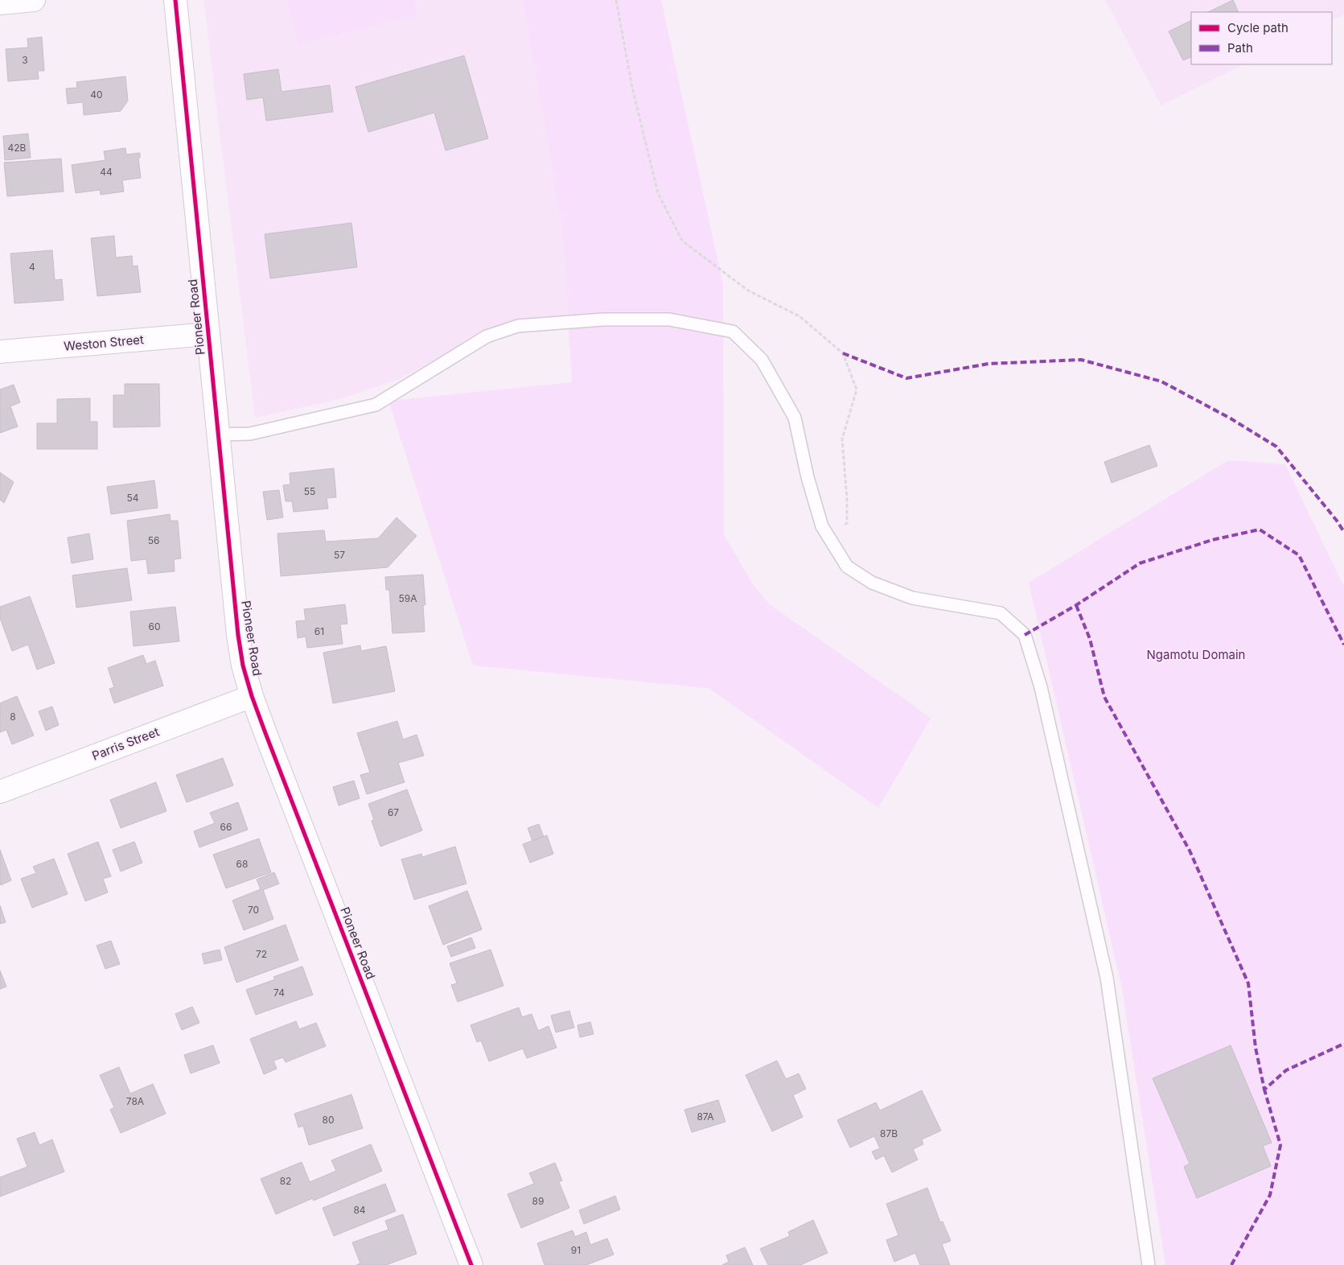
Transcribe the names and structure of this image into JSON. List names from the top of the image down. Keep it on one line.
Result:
{"streets":{"street":["Pioneer Road","Weston Street","Parris Street"]},"crossings":[["Pioneer Road","Weston Street"],["Pioneer Road","Parris Street"]],"parks":["Ngamotu Domain"],"house_numbers":["3","40","42B","44","4","55","54","56","57","59A","60","61","8","67","66","68","70","72","74","78A","87A","80","87B","82","89","84","91"],"legend":["Cycle path","Path"]}
